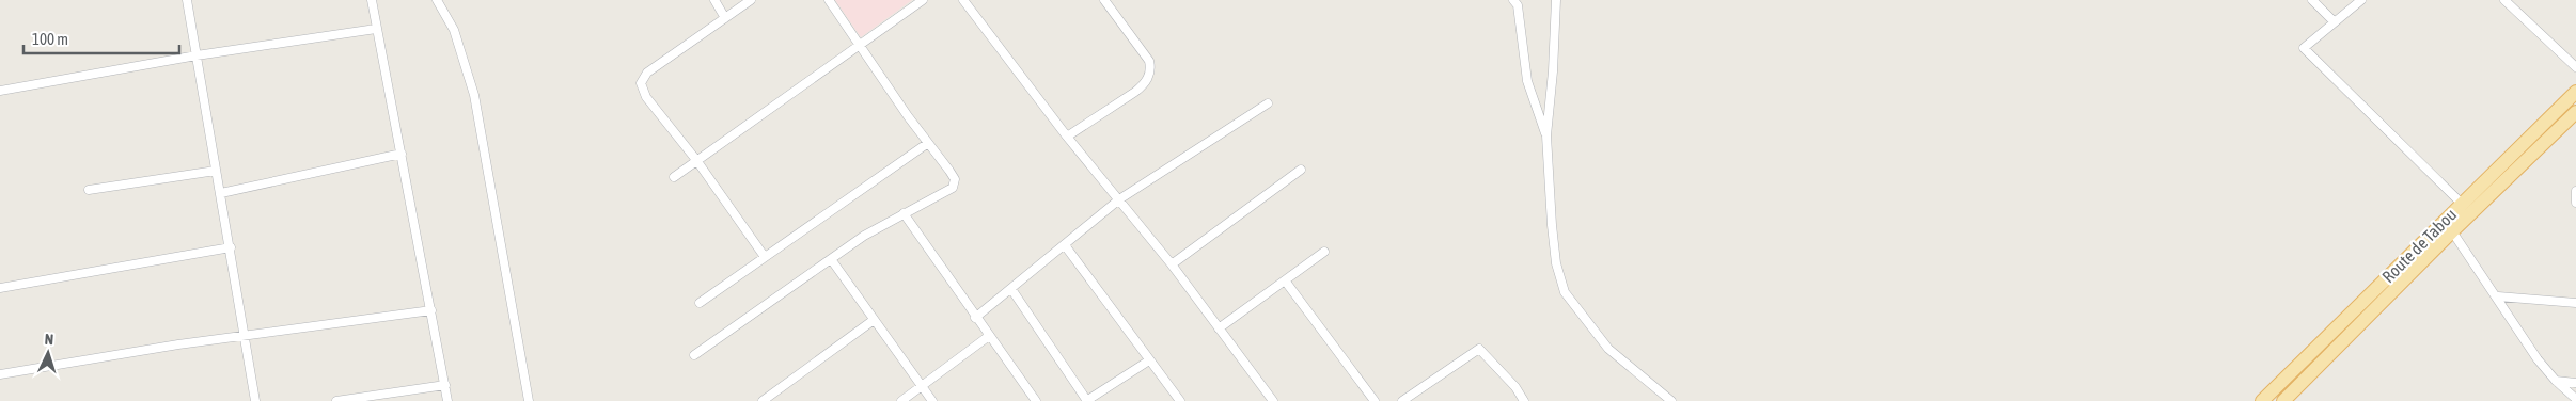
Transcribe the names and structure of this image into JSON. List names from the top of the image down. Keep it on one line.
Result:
{"streets":{"main road":["Route de Tabou"]},"scale_bar":"100 m","north":"top"}
